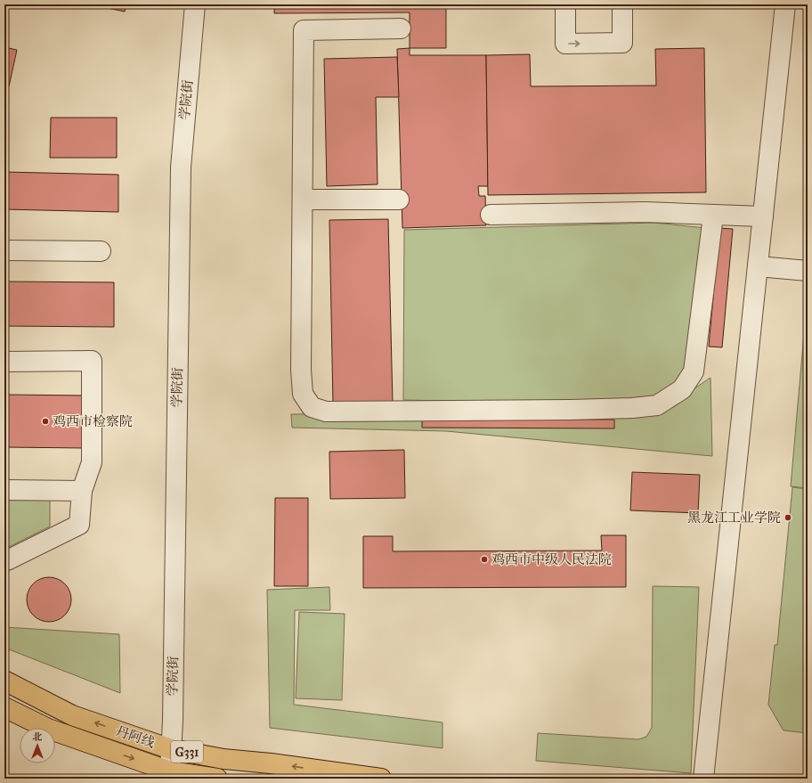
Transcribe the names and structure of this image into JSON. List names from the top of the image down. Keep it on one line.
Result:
{"streets":{"highway":["丹阿线","G331"],"street":["学院街"]},"crossings":[["学院街","丹阿线"]],"places":["鸡西市检察院","黑龙江工业学院","鸡西市中级人民法院"],"north":"top"}
